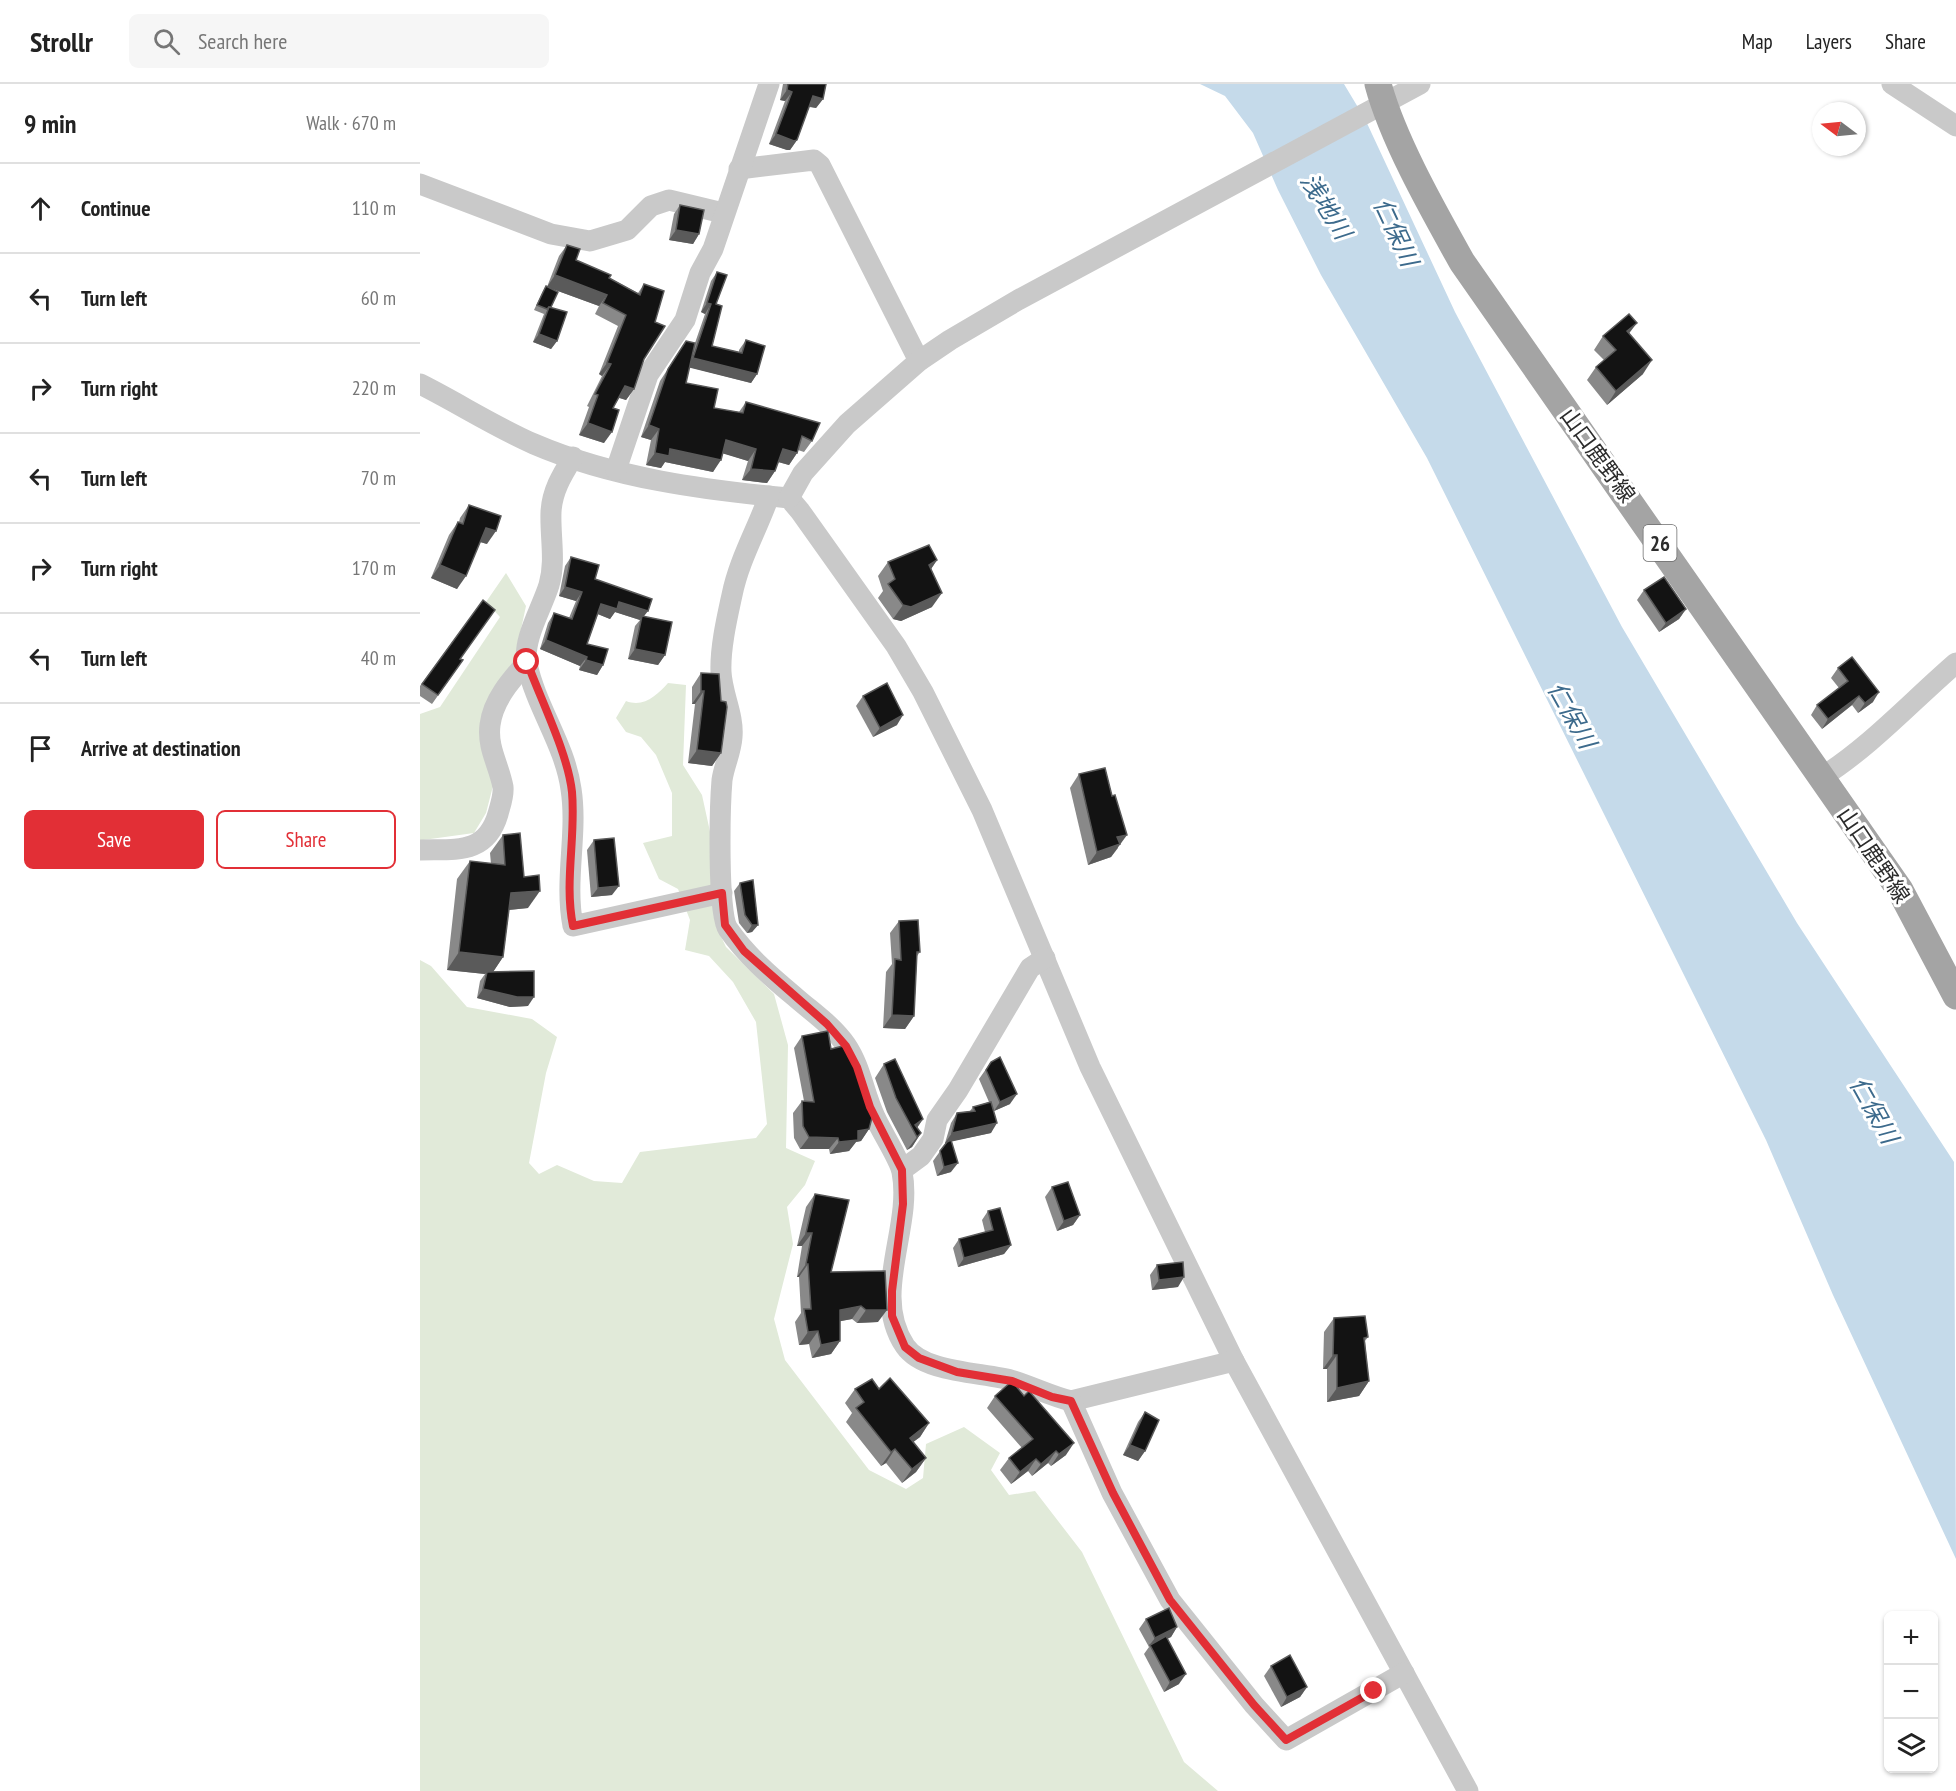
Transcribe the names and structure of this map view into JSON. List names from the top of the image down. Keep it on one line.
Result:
{"streets":{"main road":["山口鹿野線","26"]},"water":["浅地川","仁保川"],"north":"left","page":{"header":"Strollr","search":"Search here","nav":["Map","Layers","Share"],"heading":["9 min","Walk · 670 m"],"list":[["Continue","110 m"],["Turn left","60 m"],["Turn right","220 m"],["Turn left","70 m"],["Turn right","170 m"],["Turn left","40 m"],"Arrive at destination"],"buttons":["Save","Share"],"map_buttons":["+","−"]}}
